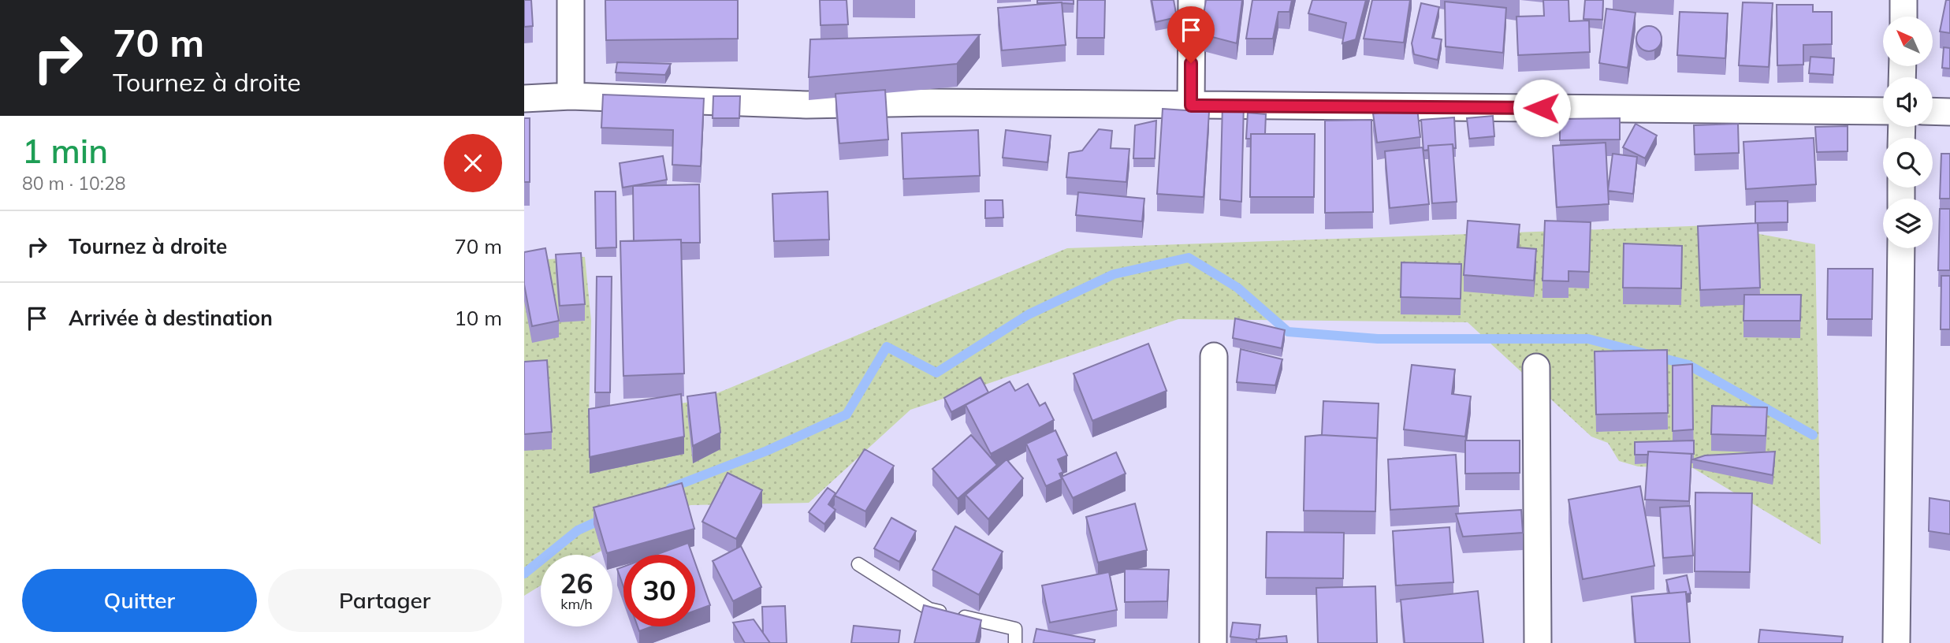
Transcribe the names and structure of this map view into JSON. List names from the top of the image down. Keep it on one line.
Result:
{"north":"top left","page":{"turn":["70 m","Tournez à droite"],"heading":["1 min","80 m · 10:28"],"list":[{"name":"Tournez à droite","value":"70 m"},{"name":"Arrivée à destination","value":"10 m"}],"speed":"26 km/h","limit":"30","buttons":["Quitter","Partager"]}}
